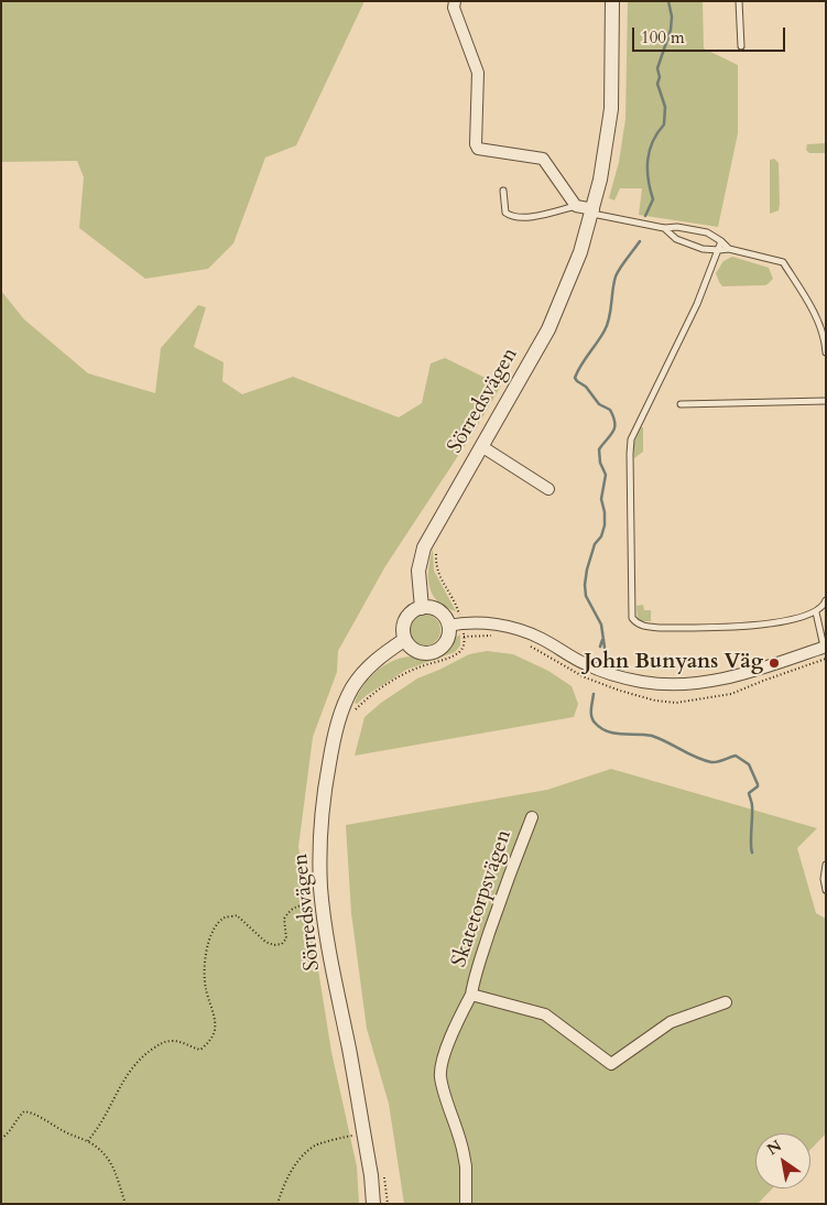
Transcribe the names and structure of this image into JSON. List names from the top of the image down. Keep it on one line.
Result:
{"streets":{"street":["Sörredsvägen","Skatetorpsvägen"]},"places":["John Bunyans Väg"],"scale_bar":"100 m","north":"top left"}
